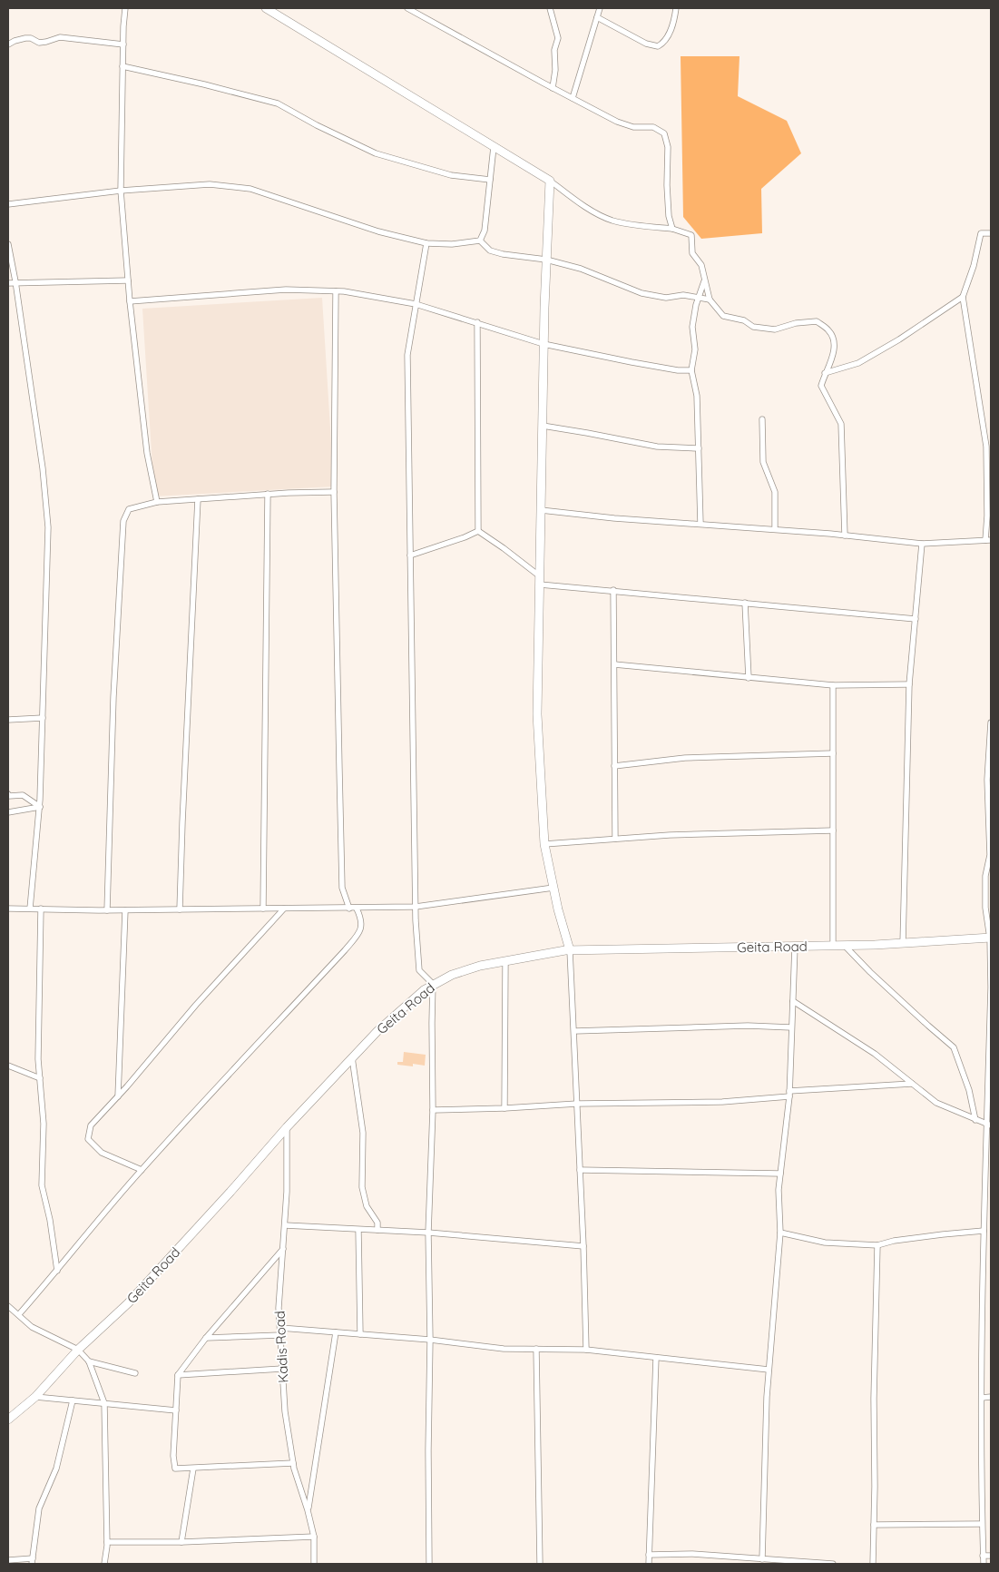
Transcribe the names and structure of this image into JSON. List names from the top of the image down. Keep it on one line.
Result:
{"streets":{"main road":["Geita Road"],"street":["Kadis Road"]},"crossings":[["Geita Road","Kadis Road"]]}
